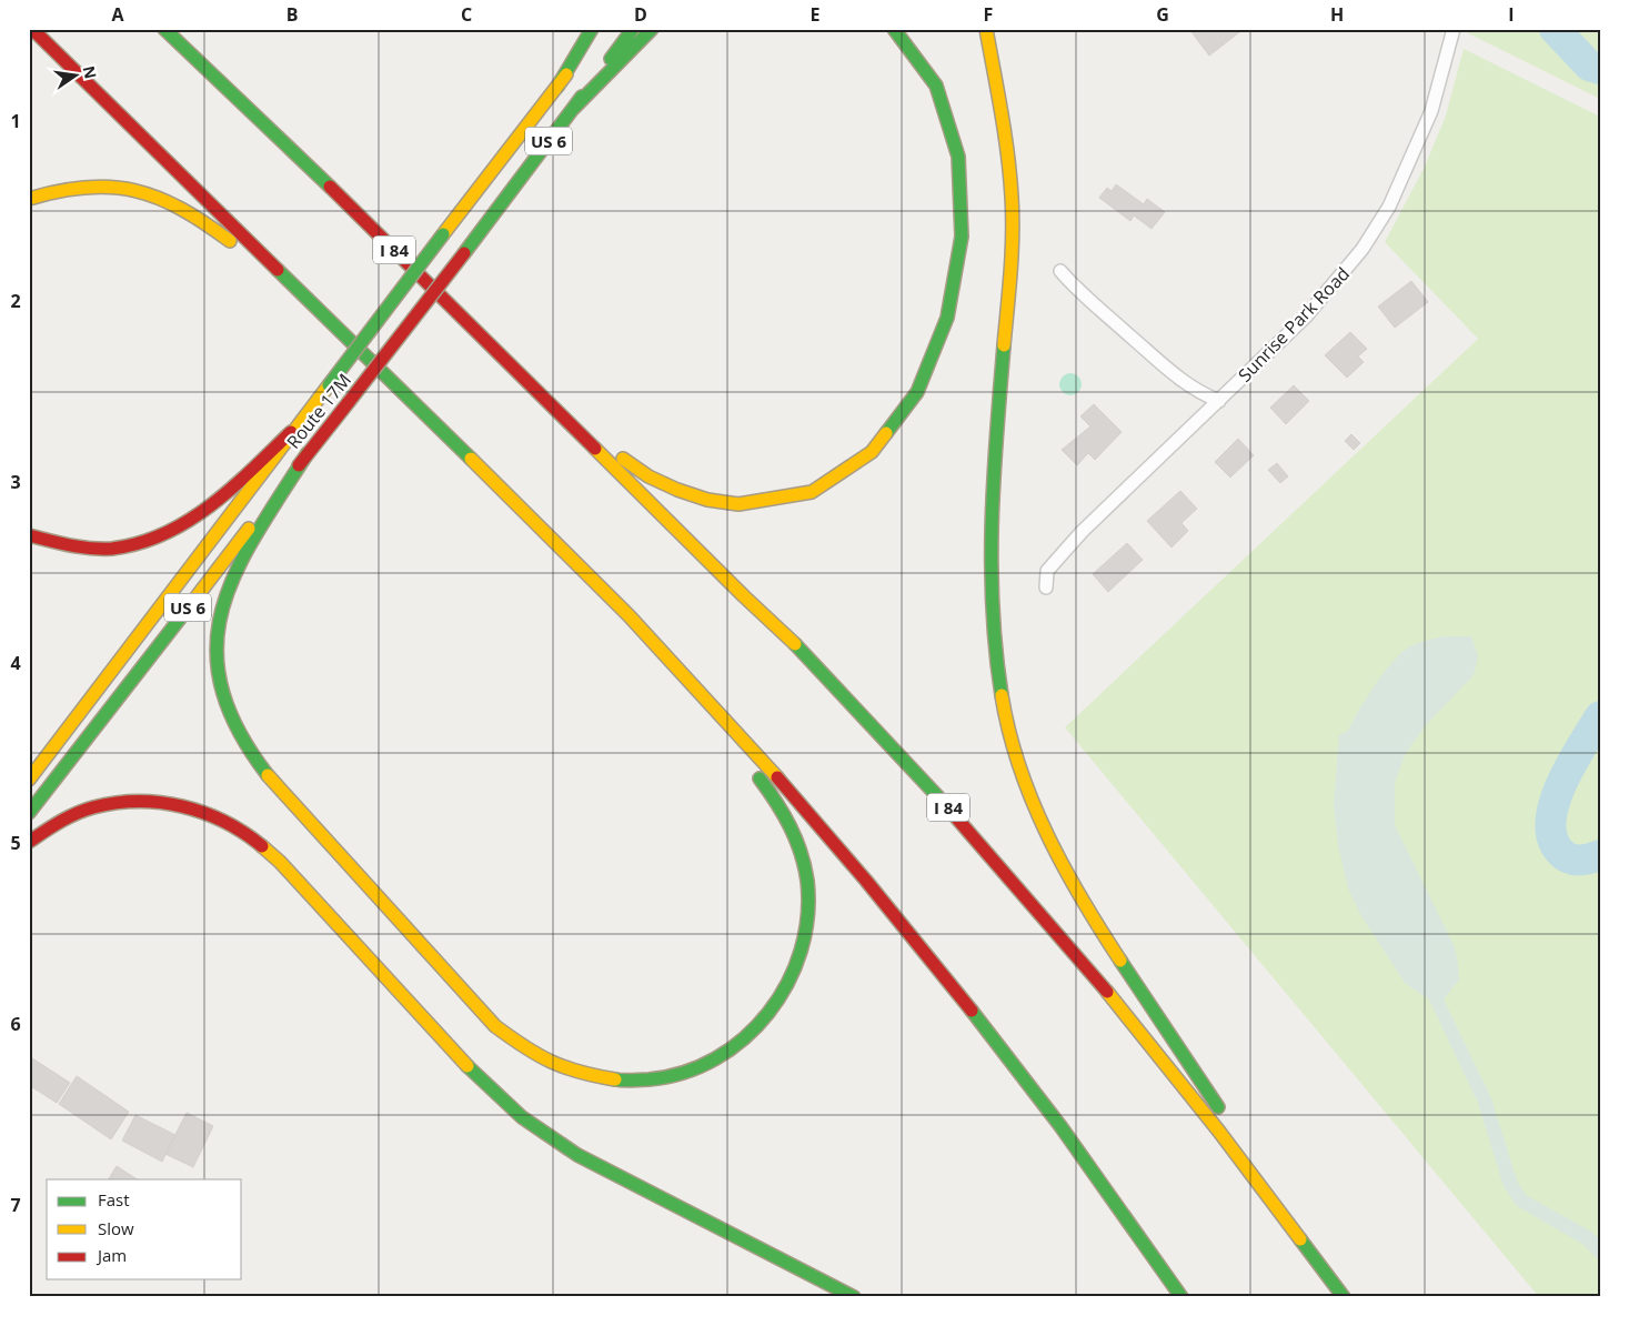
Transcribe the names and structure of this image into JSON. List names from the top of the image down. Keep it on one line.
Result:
{"streets":{"main road":["US 6","I 84","Route 17M"],"street":["Sunrise Park Road"]},"legend":["Fast","Slow","Jam"],"north":"right","grid":{"columns":["A","B","C","D","E","F","G","H","I"],"rows":["1","2","3","4","5","6","7"]}}
